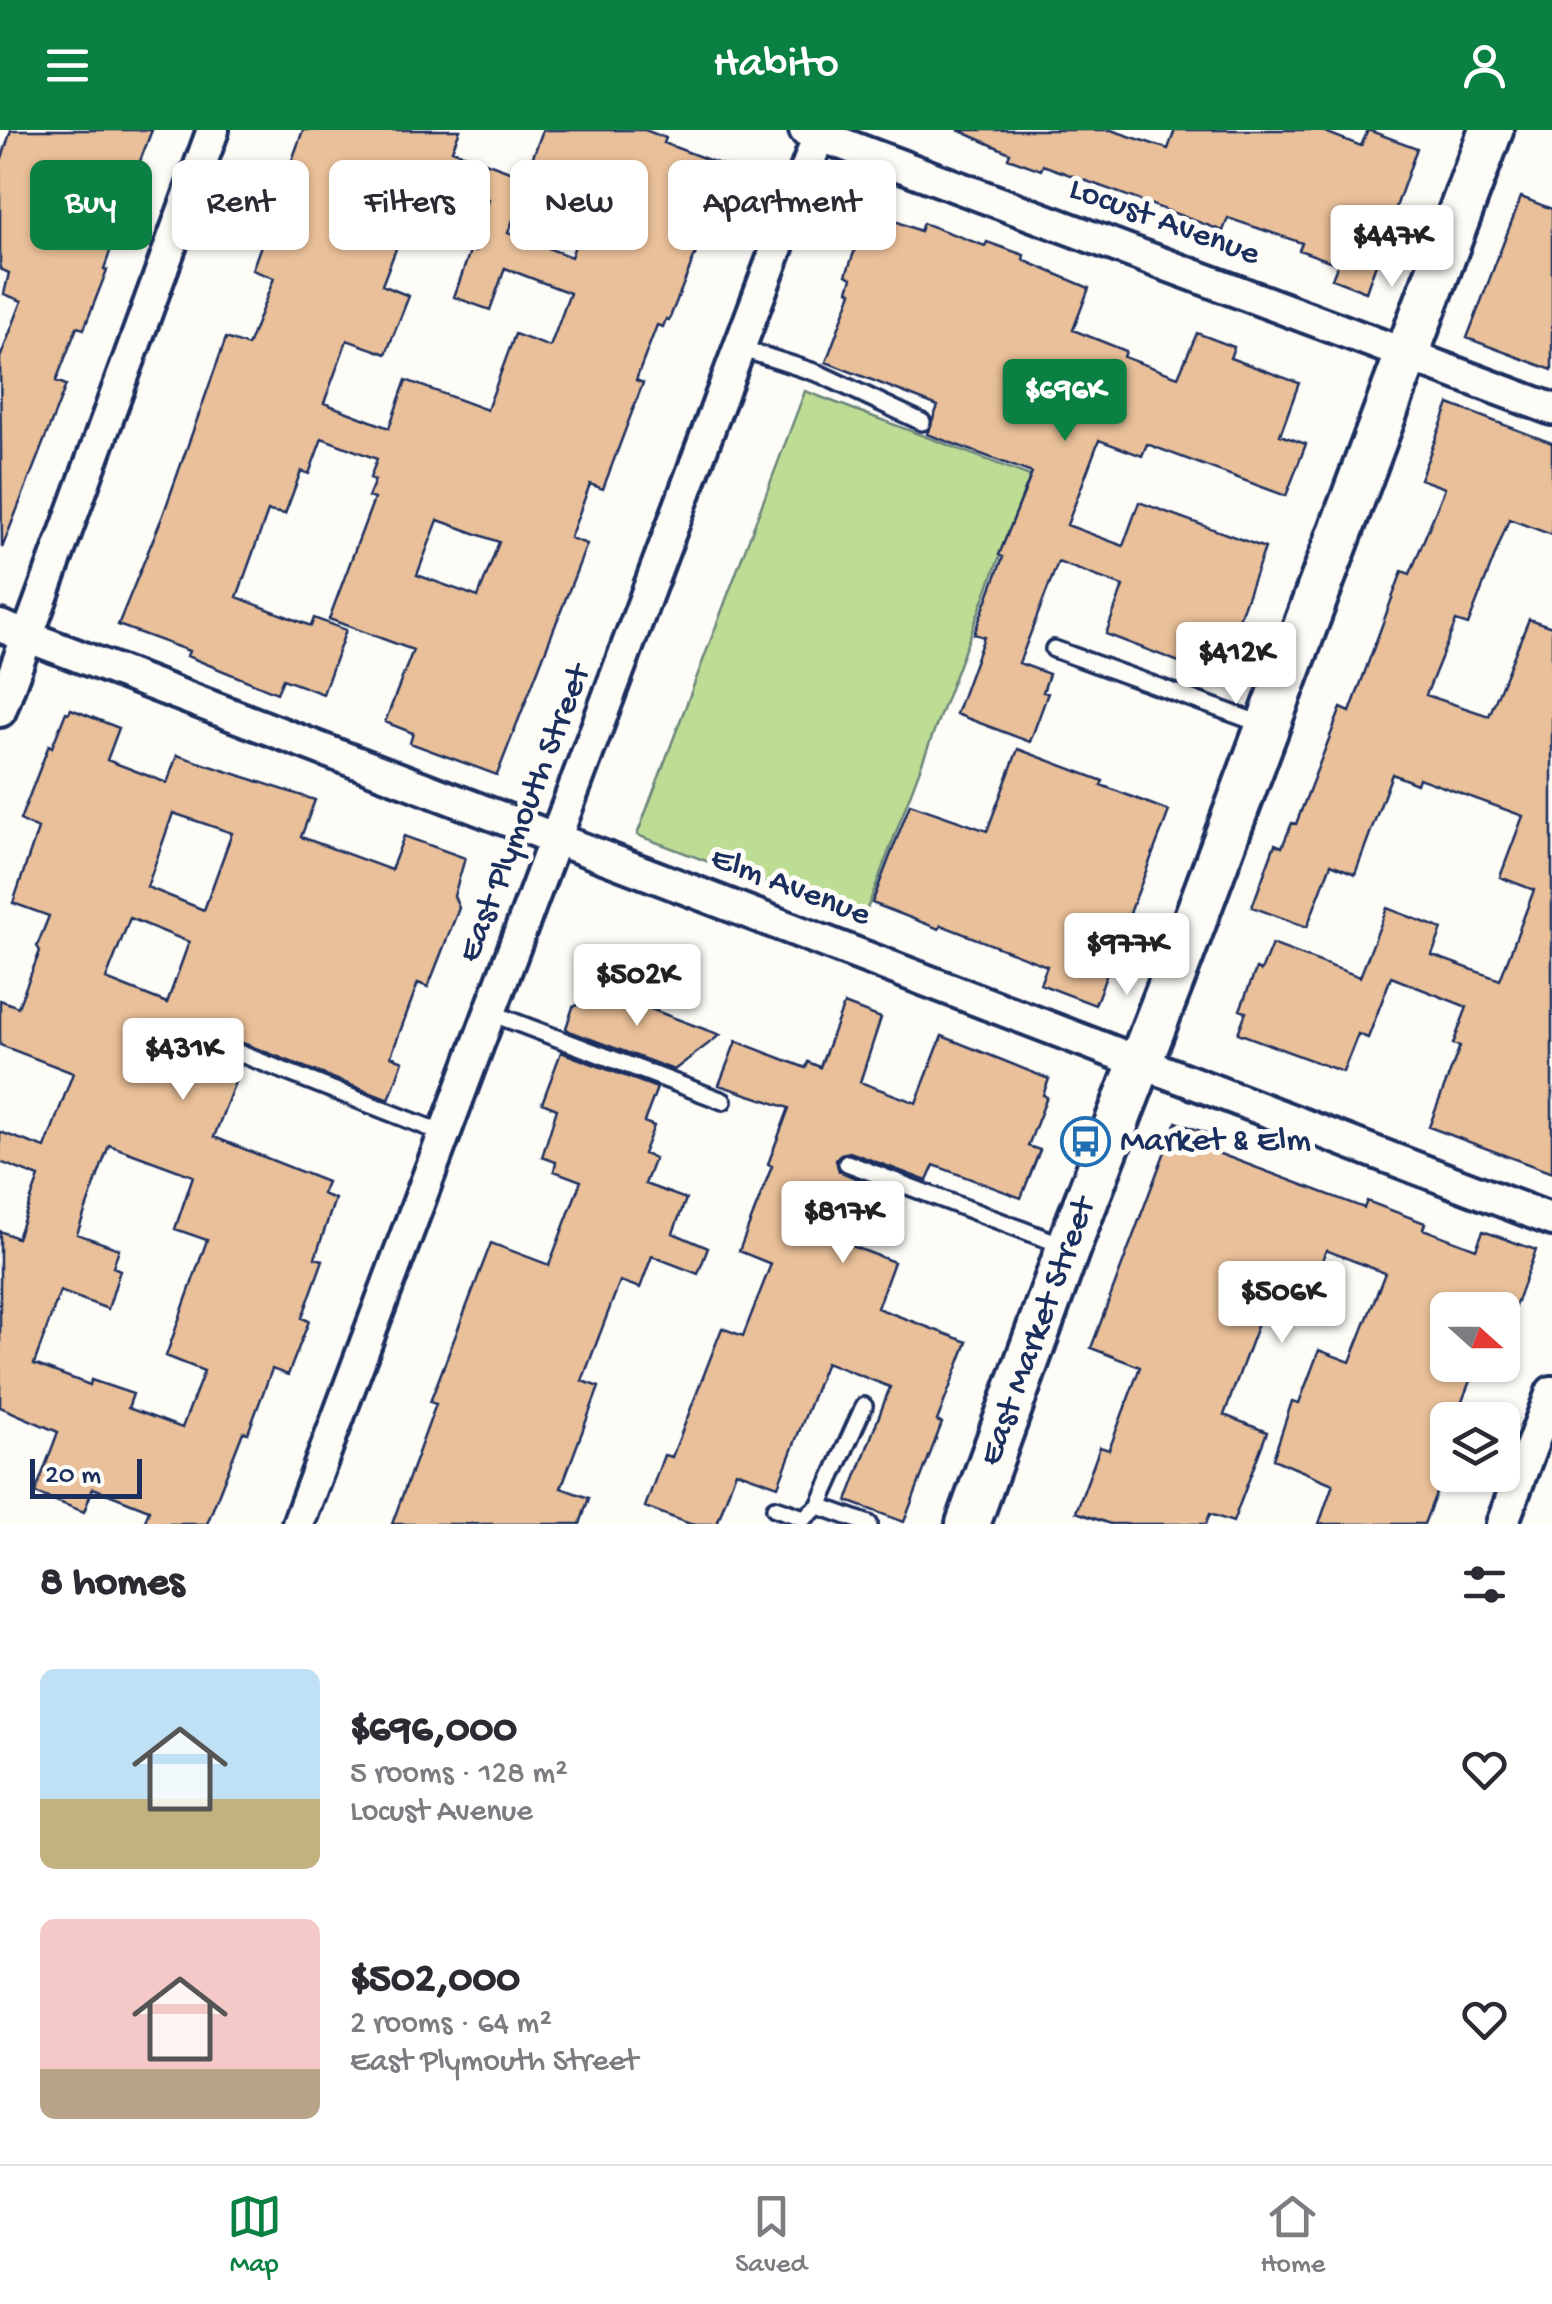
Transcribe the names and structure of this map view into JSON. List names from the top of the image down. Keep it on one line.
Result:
{"streets":{"street":["Locust Avenue","East Plymouth Street","Elm Avenue","East Market Street"]},"crossings":[["Locust Avenue","East Plymouth Street"],["Locust Avenue","East Market Street"],["East Plymouth Street","Elm Avenue"],["Elm Avenue","East Market Street"]],"places":{"bus stop":["Market & Elm"]},"scale_bar":"20 m","north":"right","page":{"header":"Habito","chip":["Buy","Rent","Filters","New","Apartment"],"price":["$447K","$696K","$412K","$977K","$502K","$431K","$817K","$506K"],"scale":"20 m","heading":"8 homes","list":[{"name":"$696,000","note":"5 rooms · 128 m² · Locust Avenue"},{"name":"$502,000","note":"2 rooms · 64 m² · East Plymouth Street"}],"tabs":["Map","Saved","Home"]}}
